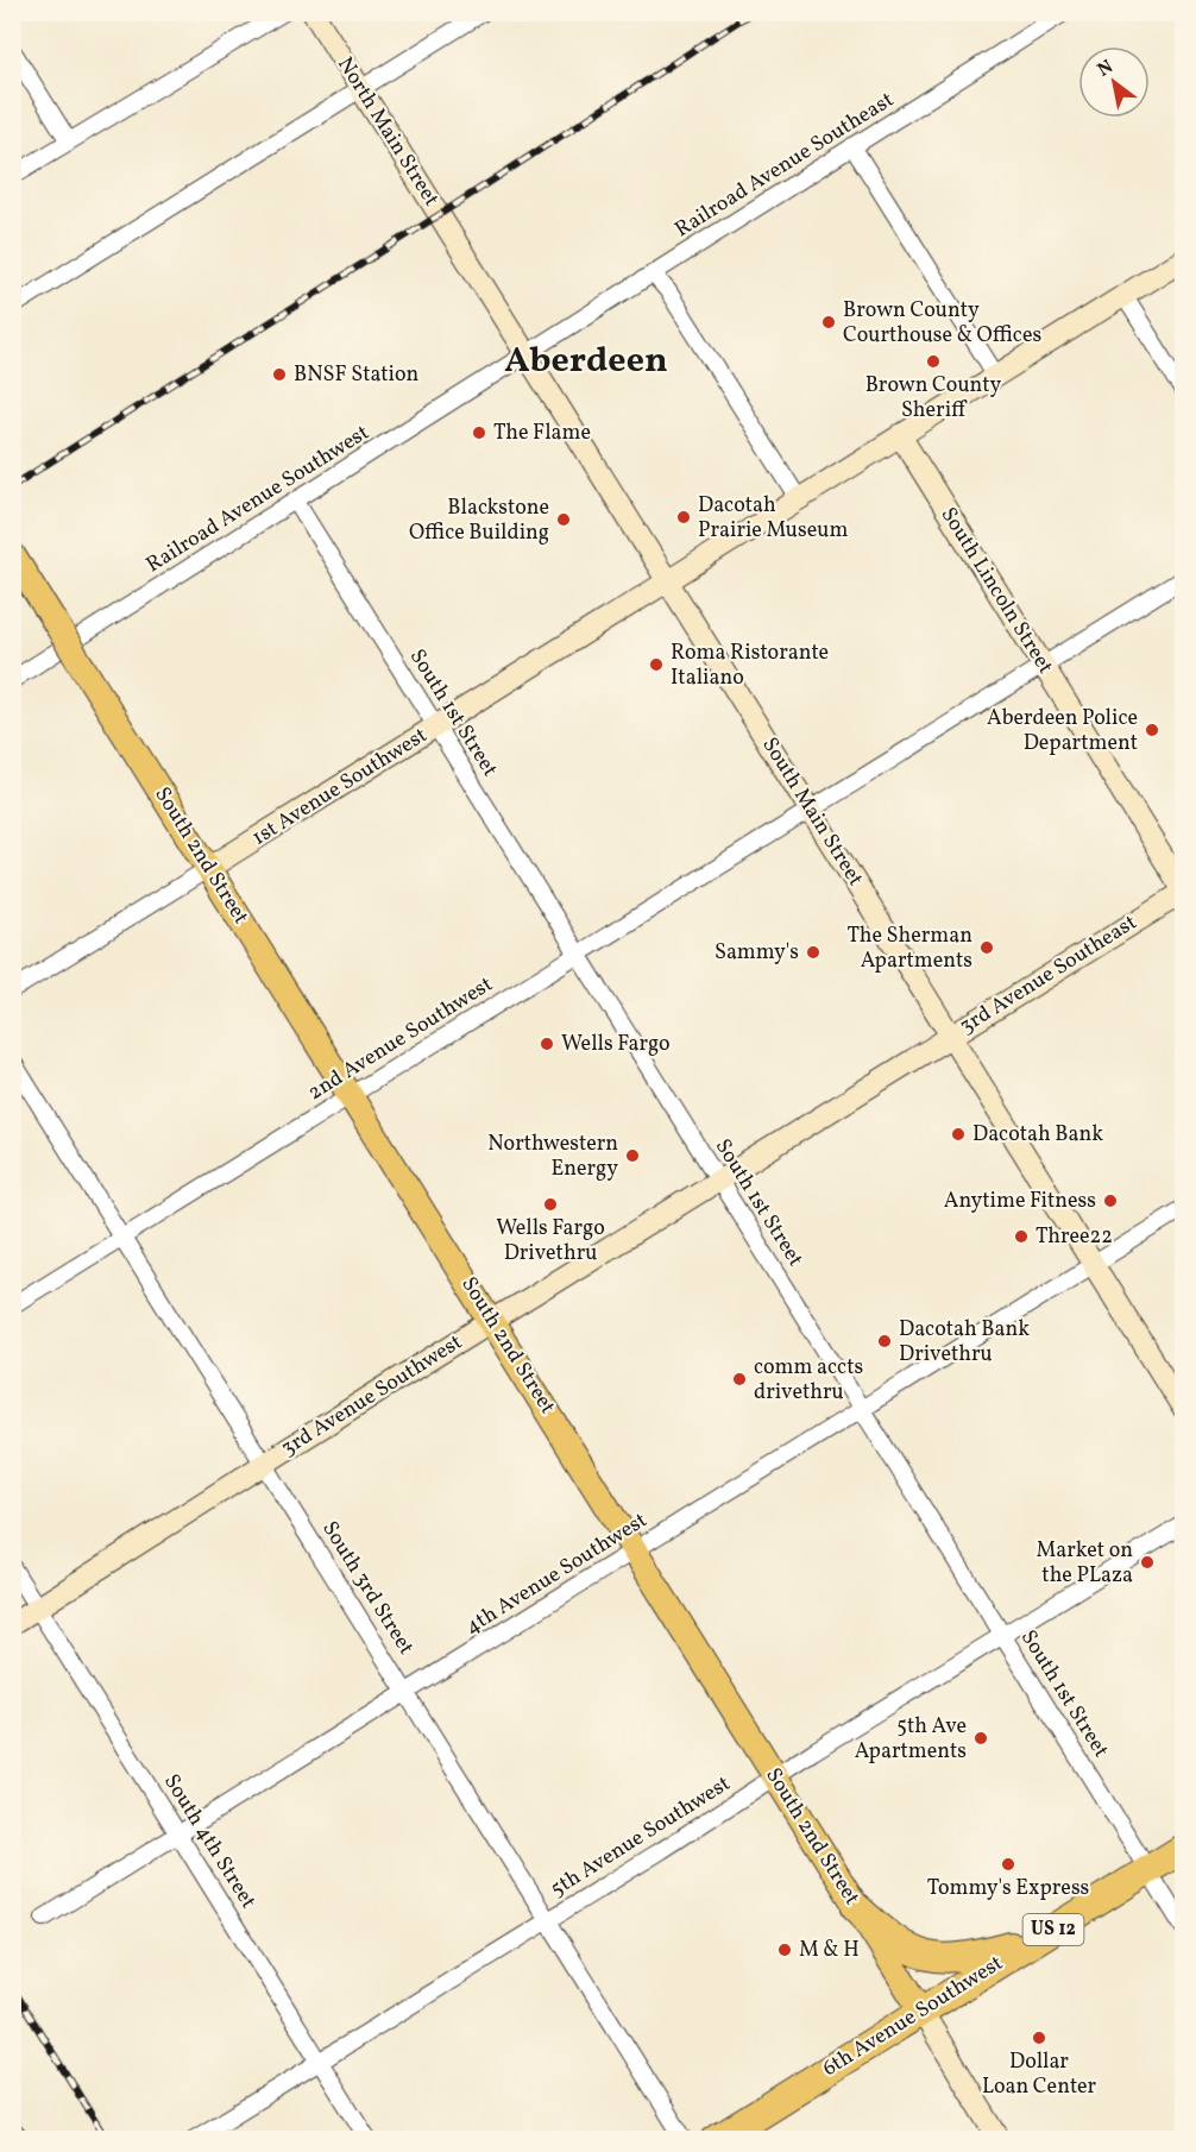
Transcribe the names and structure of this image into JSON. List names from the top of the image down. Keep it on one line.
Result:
{"streets":{"highway":["US 12","6th Avenue Southwest"],"main road":["South 2nd Street"],"street":["North Main Street","Railroad Avenue Southeast","Railroad Avenue Southwest","South Lincoln Street","South 1st Street","1st Avenue Southwest","South Main Street","3rd Avenue Southeast","2nd Avenue Southwest","3rd Avenue Southwest","4th Avenue Southwest","South 3rd Street","5th Avenue Southwest","South 4th Street"]},"crossings":[["North Main Street","South Main Street"],["Railroad Avenue Southeast","Railroad Avenue Southwest"],["Railroad Avenue Southeast","South Main Street"],["Railroad Avenue Southwest","South 1st Street"],["Railroad Avenue Southwest","South Main Street"],["South Lincoln Street","1st Avenue Southwest"],["South Lincoln Street","3rd Avenue Southeast"],["South Lincoln Street","2nd Avenue Southwest"],["South 1st Street","1st Avenue Southwest"],["South 1st Street","2nd Avenue Southwest"],["South 1st Street","3rd Avenue Southwest"],["South 1st Street","4th Avenue Southwest"],["South 1st Street","5th Avenue Southwest"],["South 1st Street","6th Avenue Southwest"],["1st Avenue Southwest","South Main Street"],["1st Avenue Southwest","South 2nd Street"],["South Main Street","3rd Avenue Southeast"],["South Main Street","2nd Avenue Southwest"],["South Main Street","3rd Avenue Southwest"],["South Main Street","4th Avenue Southwest"],["South 2nd Street","2nd Avenue Southwest"],["South 2nd Street","3rd Avenue Southwest"],["South 2nd Street","4th Avenue Southwest"],["South 2nd Street","5th Avenue Southwest"],["South 2nd Street","6th Avenue Southwest"],["3rd Avenue Southeast","3rd Avenue Southwest"],["2nd Avenue Southwest","South 3rd Street"],["3rd Avenue Southwest","South 3rd Street"],["3rd Avenue Southwest","South 4th Street"],["4th Avenue Southwest","South 3rd Street"],["4th Avenue Southwest","South 4th Street"],["South 3rd Street","5th Avenue Southwest"],["5th Avenue Southwest","South 4th Street"]],"districts":["Aberdeen"],"places":["Brown County Courthouse & Offices","Brown County Sheriff","BNSF Station","The Flame","Dacotah Prairie Museum","Blackstone Office Building","Roma Ristorante Italiano","Aberdeen Police Department","The Sherman Apartments","Sammy's","Wells Fargo","Dacotah Bank","Northwestern Energy","Anytime Fitness","Wells Fargo Drivethru","Three22","Dacotah Bank Drivethru","comm accts drivethru","Market on the PLaza","5th Ave Apartments","Tommy's Express","M & H","Dollar Loan Center"],"north":"top left"}
